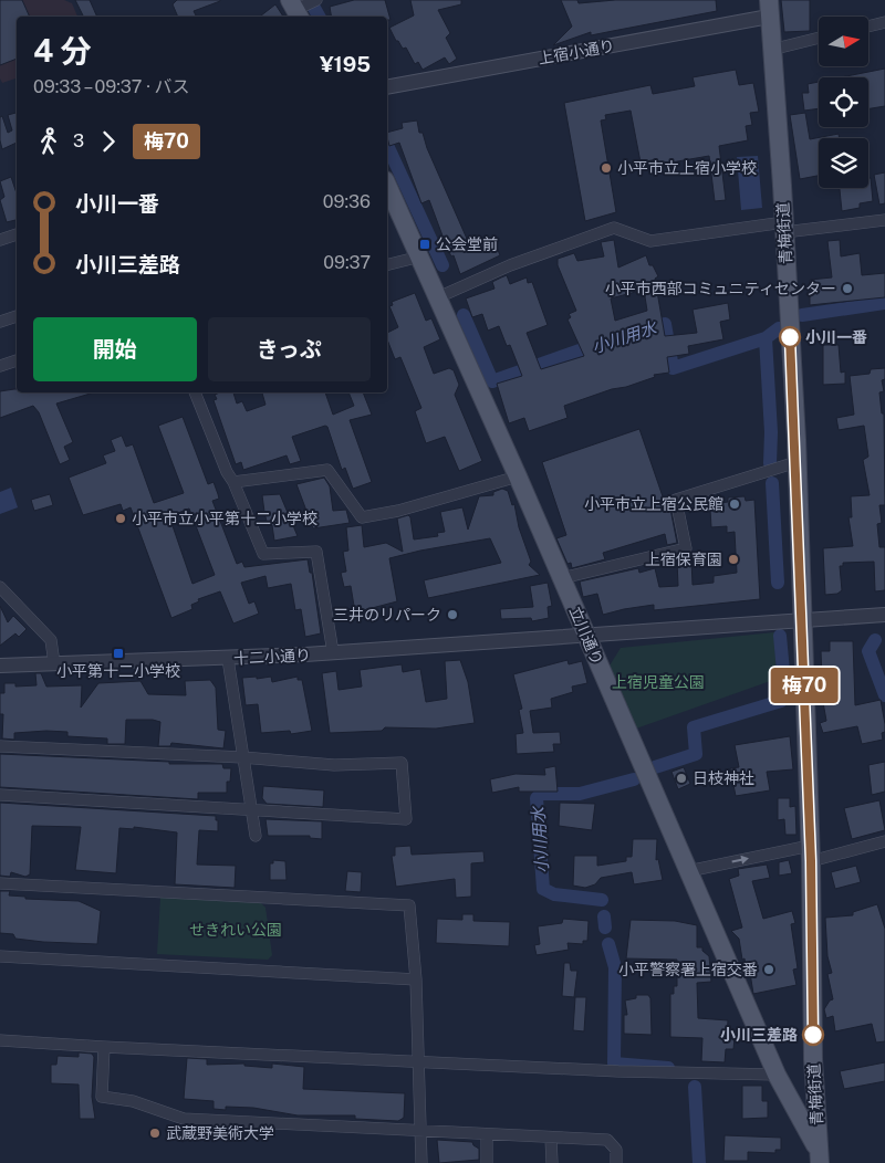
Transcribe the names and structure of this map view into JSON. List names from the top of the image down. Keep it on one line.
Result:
{"streets":{"main road":["青梅街道","立川通り"],"street":["上宿小通り","十二小通り"]},"crossings":[["上宿小通り","青梅街道"],["青梅街道","立川通り"],["青梅街道","十二小通り"],["立川通り","十二小通り"]],"water":["小川用水"],"parks":["上宿児童公園","せきれい公園"],"places":{"other":["小平市立上宿小学校","小平市西部コミュニティセンター","小川一番","小平市立上宿公民館","小平市立小平第十二小学校","上宿保育園","三井のリパーク","日枝神社","小平警察署上宿交番","小川三差路","武蔵野美術大学"],"transit":["公会堂前","小平第十二小学校"]},"lines":["bus line 梅70"],"north":"right","page":{"on_map":"梅70","heading":["4 分","09:33 – 09:37 · バス","¥195"],"legs":["3","梅70"],"list":[{"name":"小川一番","value":"09:36"},{"name":"小川三差路","value":"09:37"}],"buttons":["開始","きっぷ"]}}
